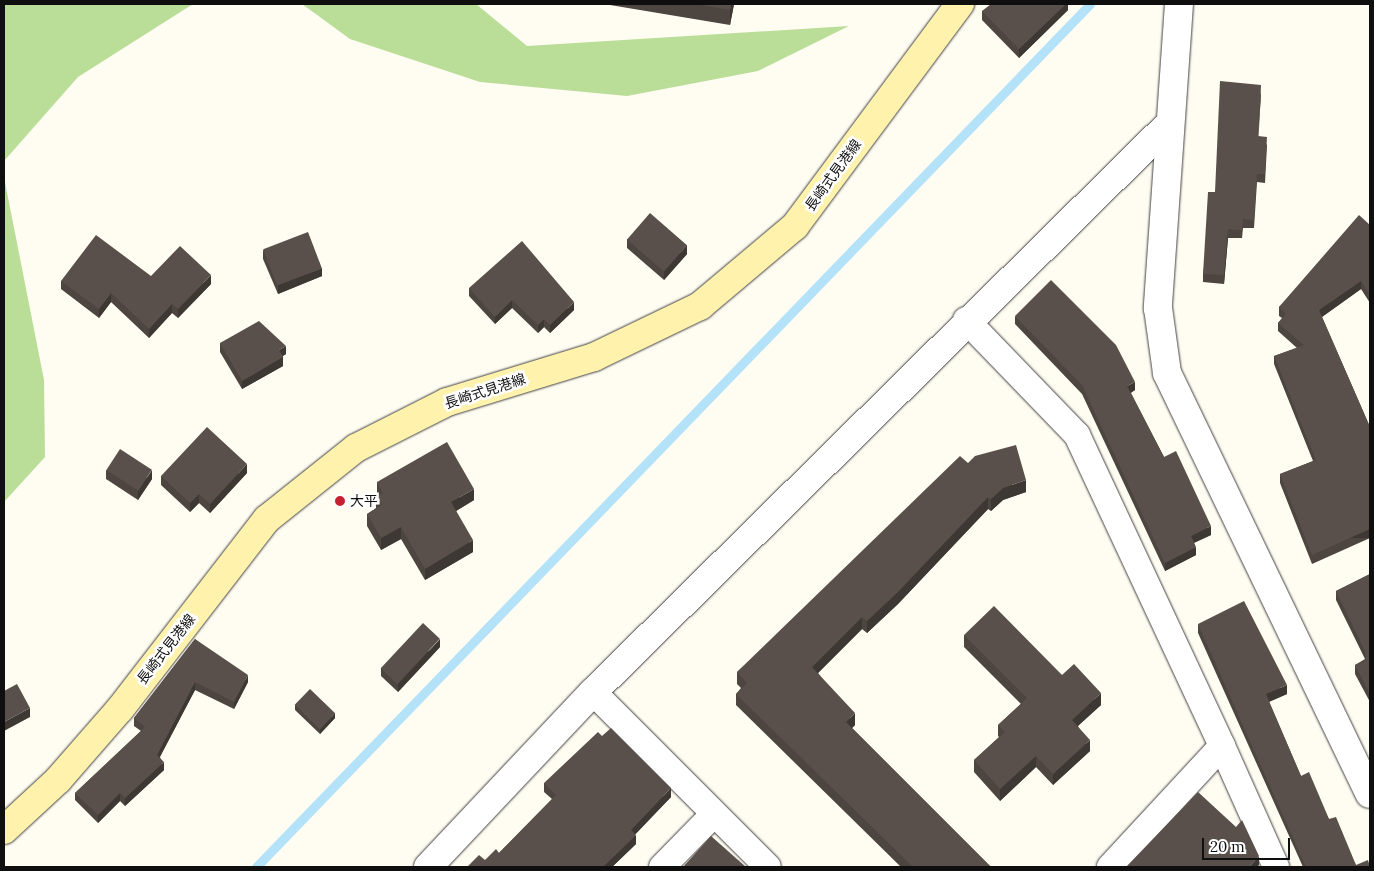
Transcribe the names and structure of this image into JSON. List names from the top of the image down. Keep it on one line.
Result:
{"streets":{"main road":["長崎式見港線"]},"places":["大平"],"scale_bar":"20 m"}
